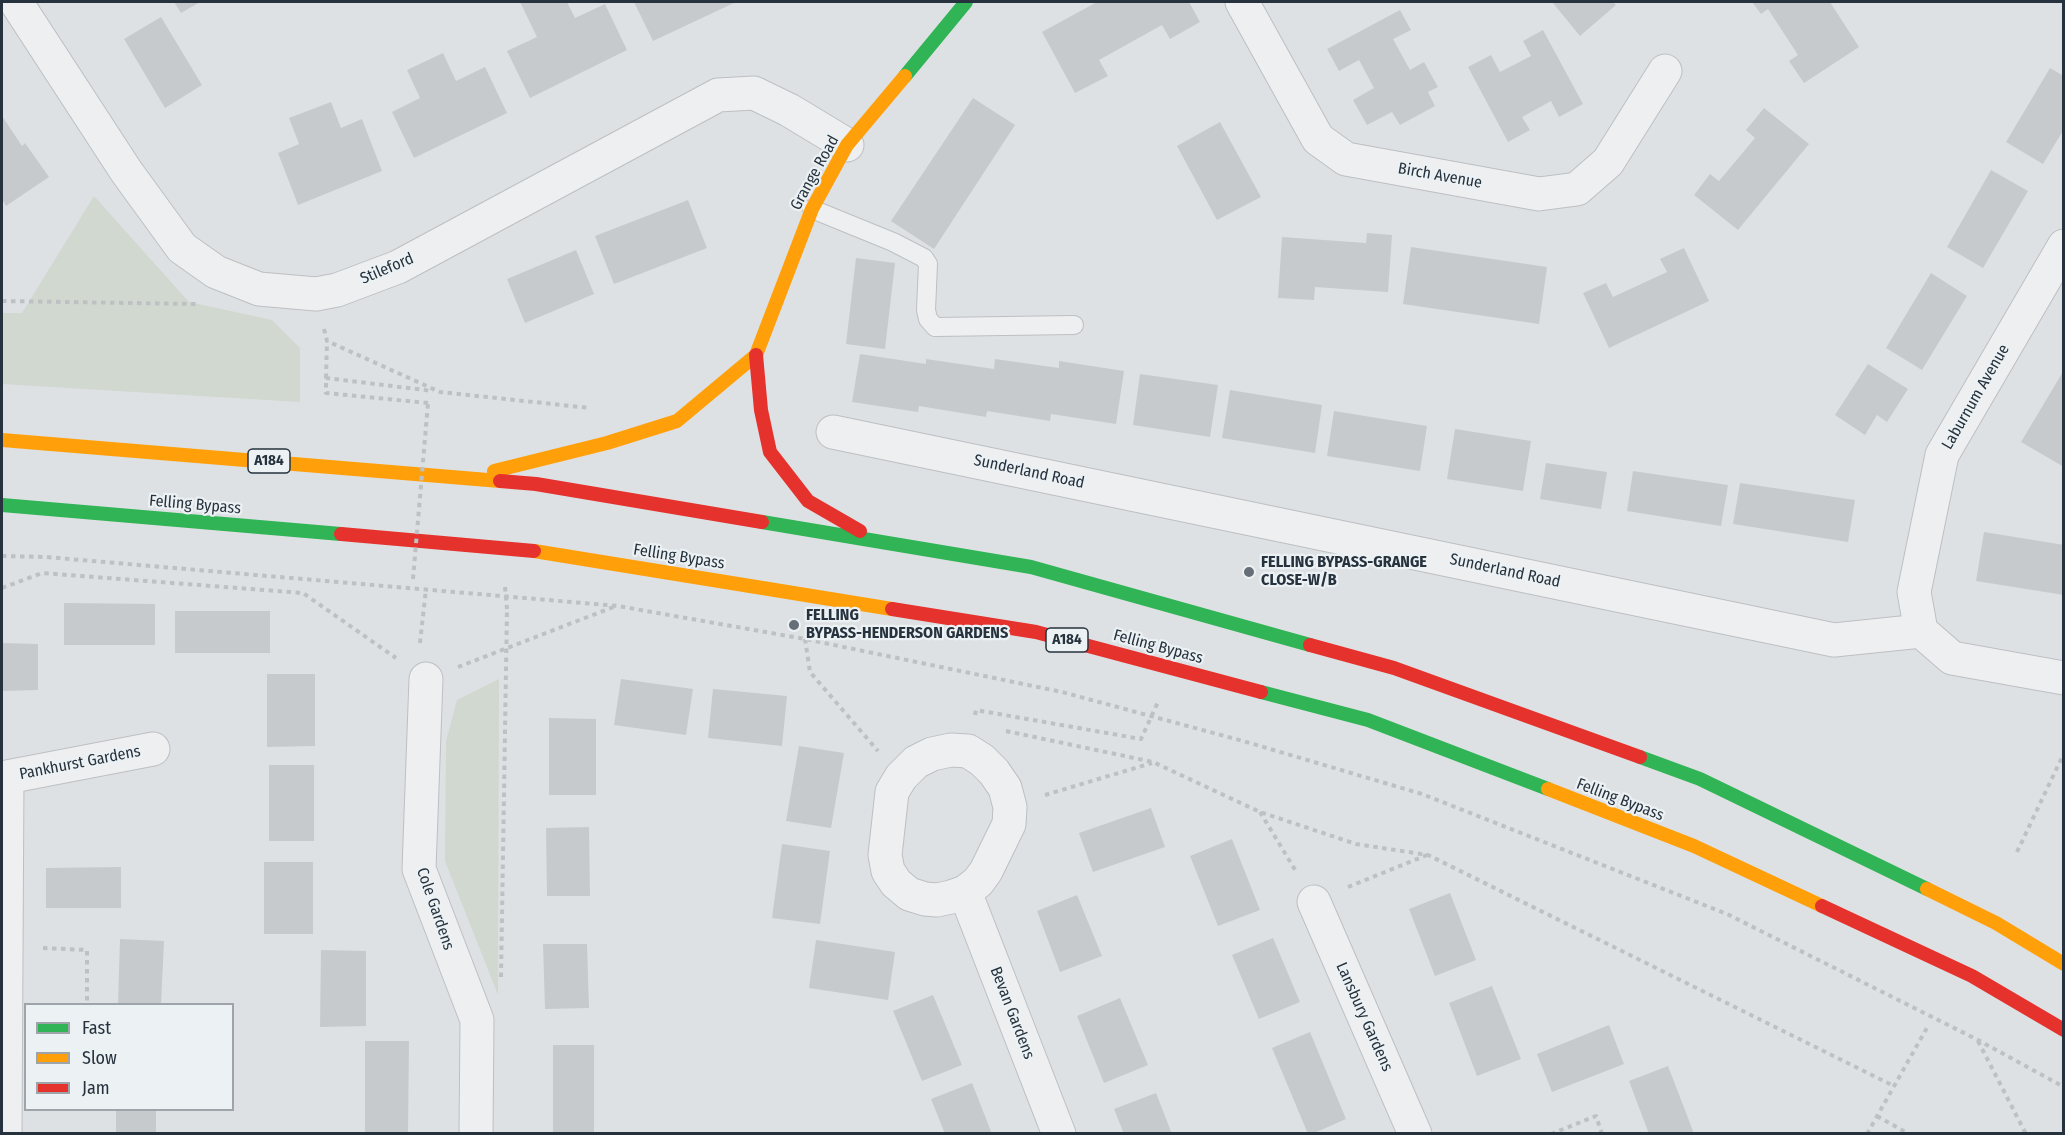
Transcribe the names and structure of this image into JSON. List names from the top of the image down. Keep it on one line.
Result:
{"streets":{"main road":["Grange Road","A184","Felling Bypass"],"street":["Birch Avenue","Stileford","Laburnum Avenue","Sunderland Road","Pankhurst Gardens","Cole Gardens","Bevan Gardens","Lansbury Gardens"]},"crossings":[["Grange Road","Stileford"],["Laburnum Avenue","Sunderland Road"]],"places":["FELLING BYPASS-GRANGE CLOSE-W/B","FELLING BYPASS-HENDERSON GARDENS"],"legend":["Fast","Slow","Jam"]}
